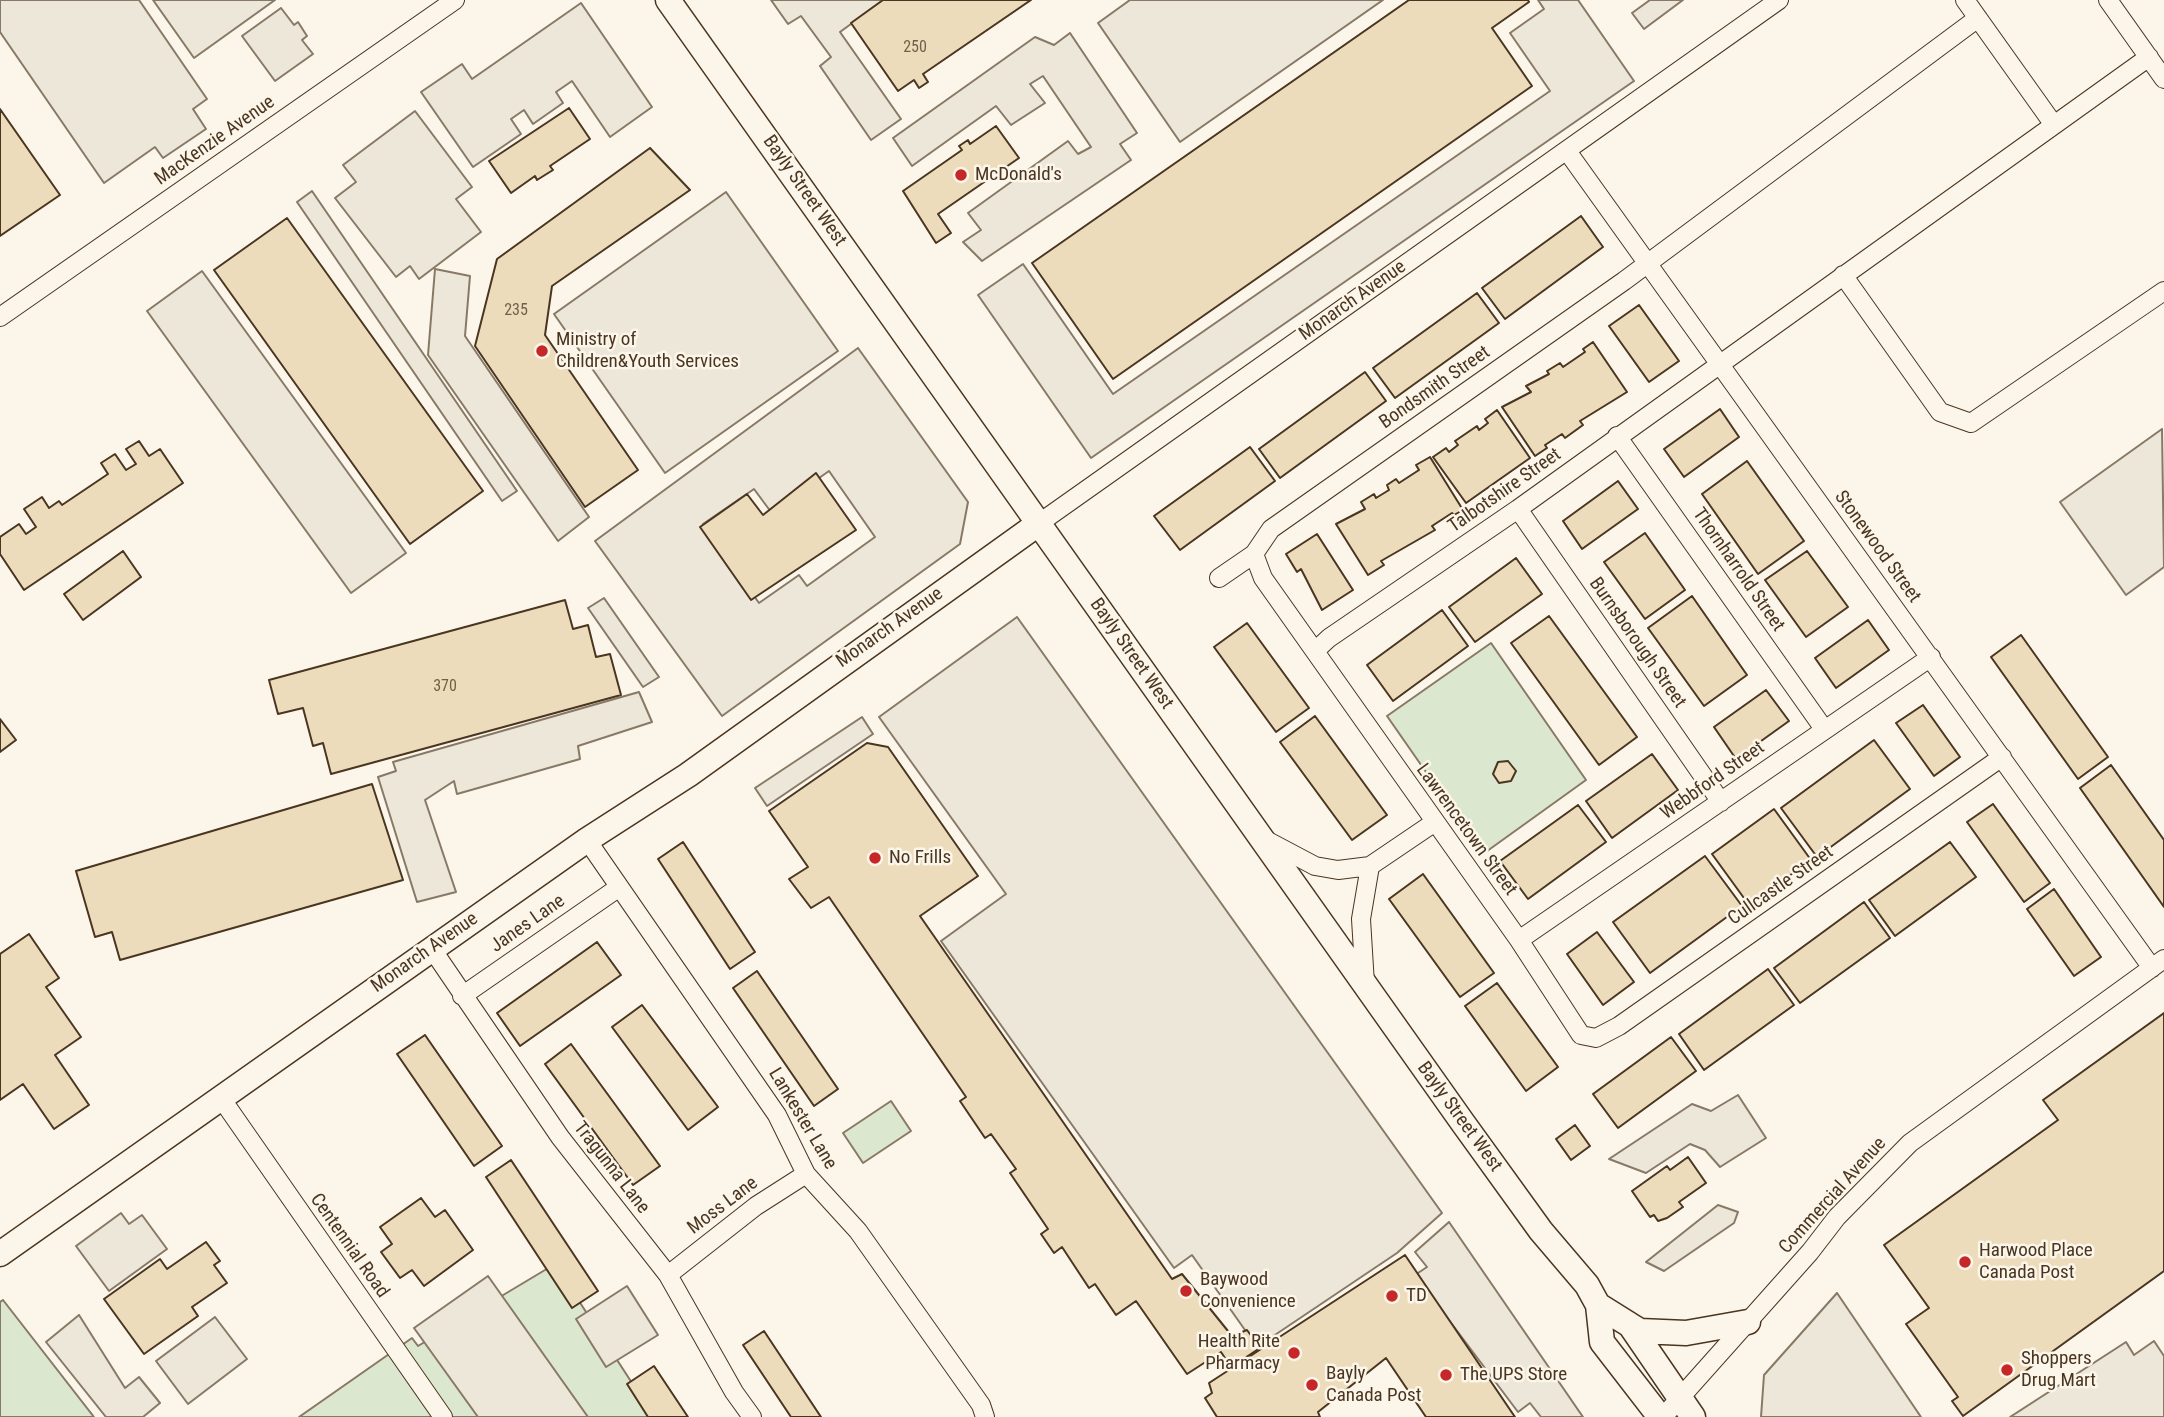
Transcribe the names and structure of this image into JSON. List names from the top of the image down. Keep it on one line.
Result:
{"streets":{"main road":["Bayly Street West","Monarch Avenue"],"street":["MacKenzie Avenue","Bondsmith Street","Talbotshire Street","Stonewood Street","Thornharrold Street","Burnsborough Street","Webbford Street","Lawrencetown Street","Cullcastle Street","Janes Lane","Lankester Lane","Tragunna Lane","Commercial Avenue","Moss Lane","Centennial Road"]},"crossings":[["Bayly Street West","Monarch Avenue"],["Bayly Street West","Commercial Avenue"],["Monarch Avenue","Stonewood Street"],["Monarch Avenue","Lankester Lane"],["Monarch Avenue","Tragunna Lane"],["Monarch Avenue","Centennial Road"],["Bondsmith Street","Stonewood Street"],["Talbotshire Street","Stonewood Street"],["Talbotshire Street","Thornharrold Street"],["Talbotshire Street","Burnsborough Street"],["Talbotshire Street","Lawrencetown Street"],["Stonewood Street","Webbford Street"],["Stonewood Street","Cullcastle Street"],["Stonewood Street","Commercial Avenue"],["Thornharrold Street","Webbford Street"],["Burnsborough Street","Webbford Street"],["Webbford Street","Lawrencetown Street"],["Lawrencetown Street","Cullcastle Street"],["Janes Lane","Lankester Lane"],["Janes Lane","Tragunna Lane"],["Lankester Lane","Moss Lane"],["Tragunna Lane","Moss Lane"]],"places":["McDonald's","Ministry of Children&Youth Services","No Frills","Harwood Place Canada Post","Baywood Convenience","TD","Health Rite Pharmacy","Shoppers Drug Mart","The UPS Store","Bayly Canada Post"],"house_numbers":["250","235","370"]}
